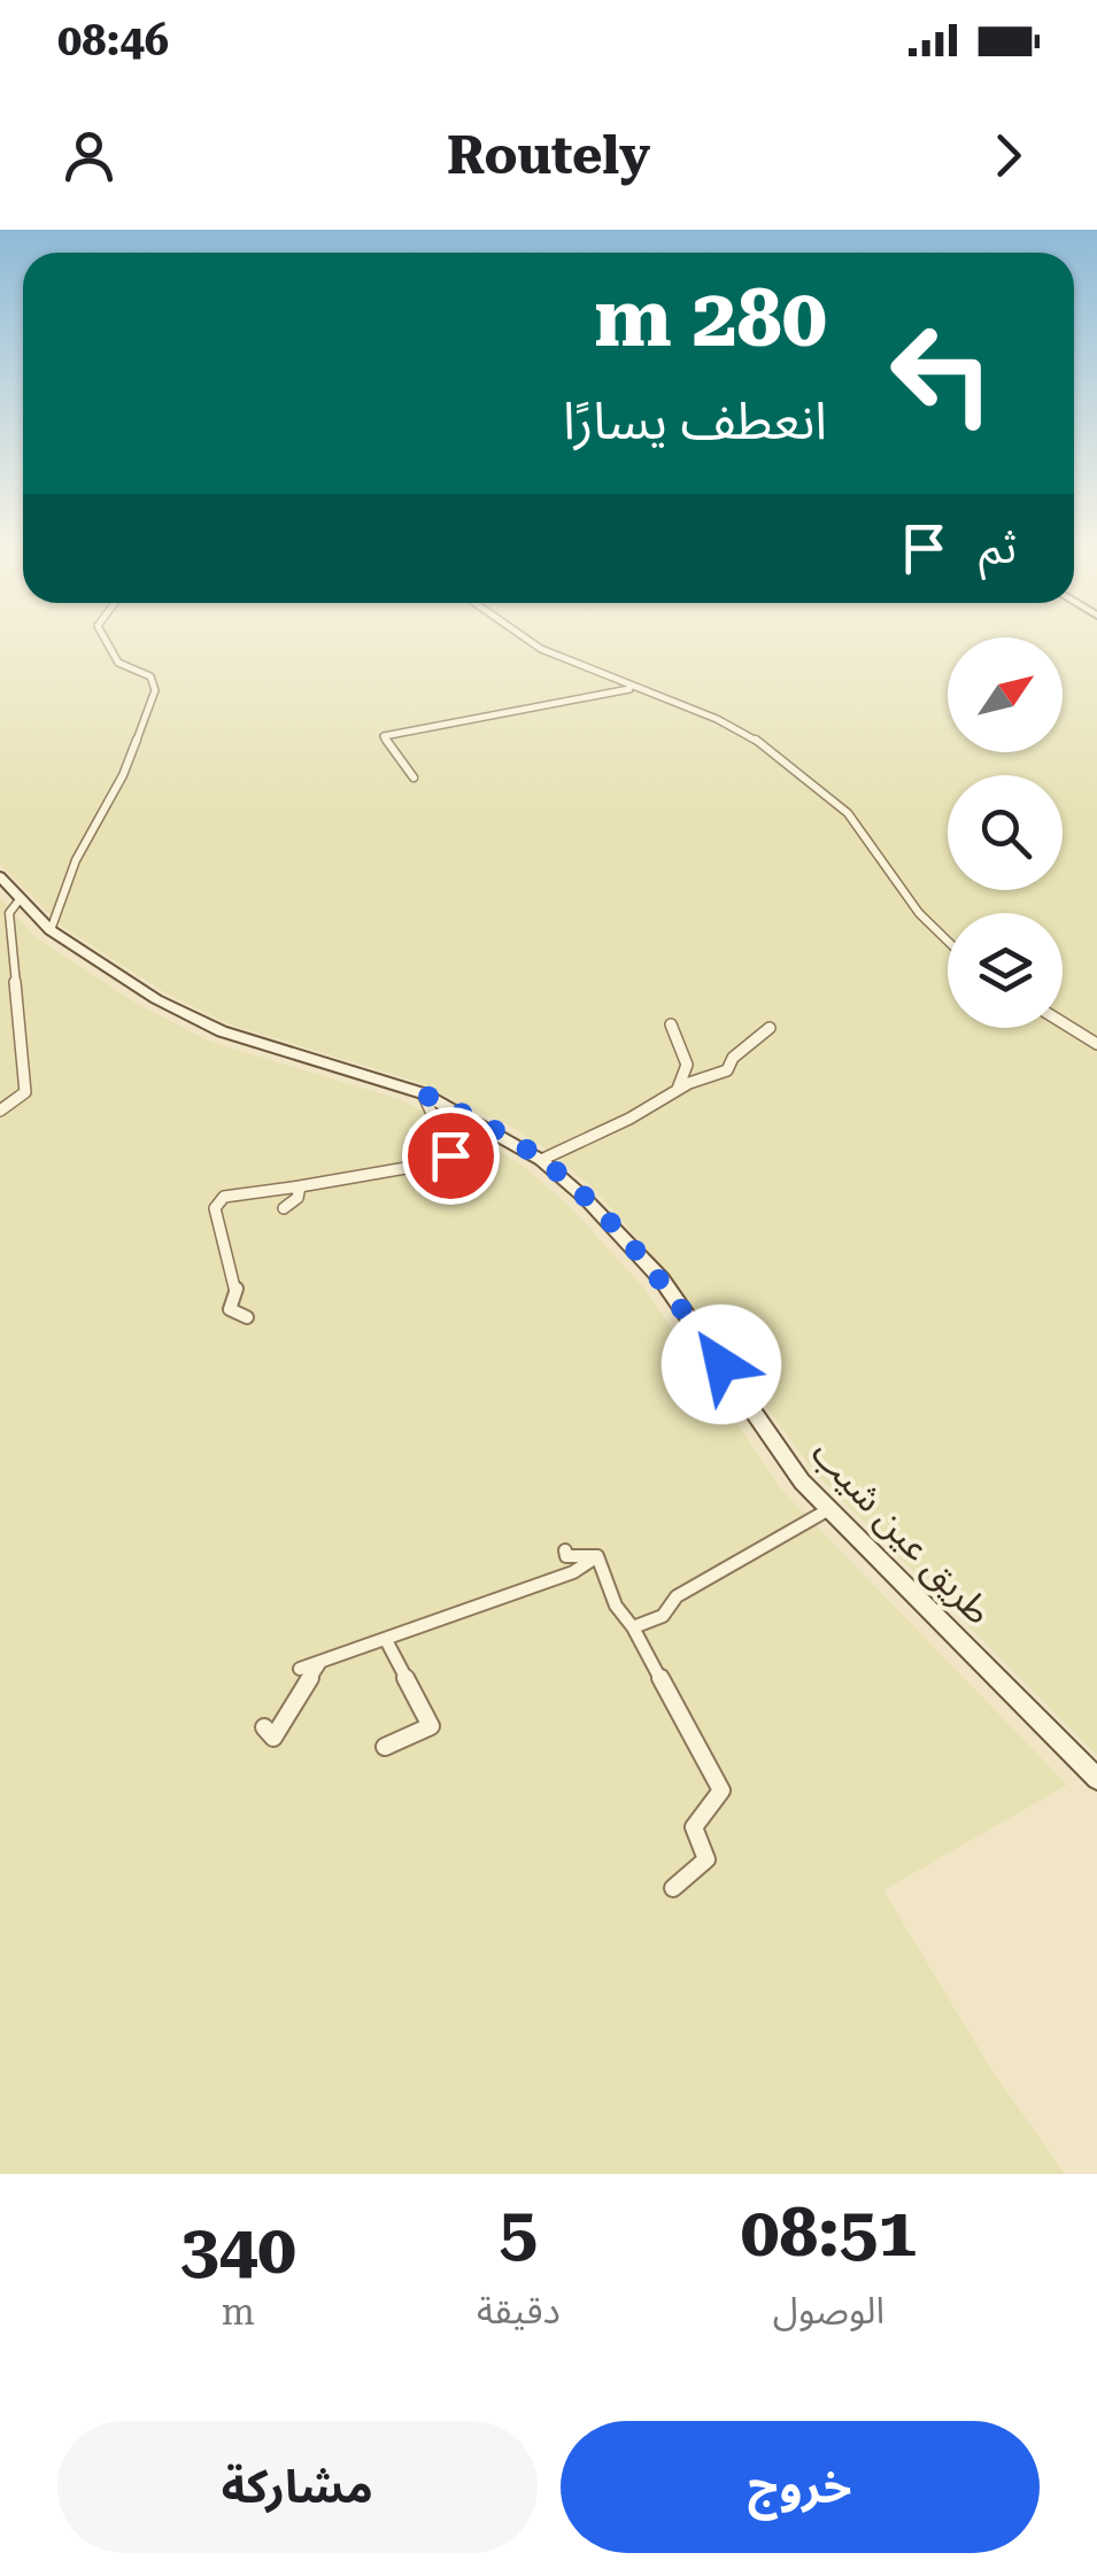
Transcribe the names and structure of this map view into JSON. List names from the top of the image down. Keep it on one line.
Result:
{"streets":{"main road":["طريق عين شيب"]},"north":"top right","page":{"status":"08:46","header":"Routely","turn":["280 m","انعطف يسارًا"],"then":"ثم","eta":["08:51","الوصول","5","دقيقة","340","m"],"buttons":["خروج","مشاركة"]}}
